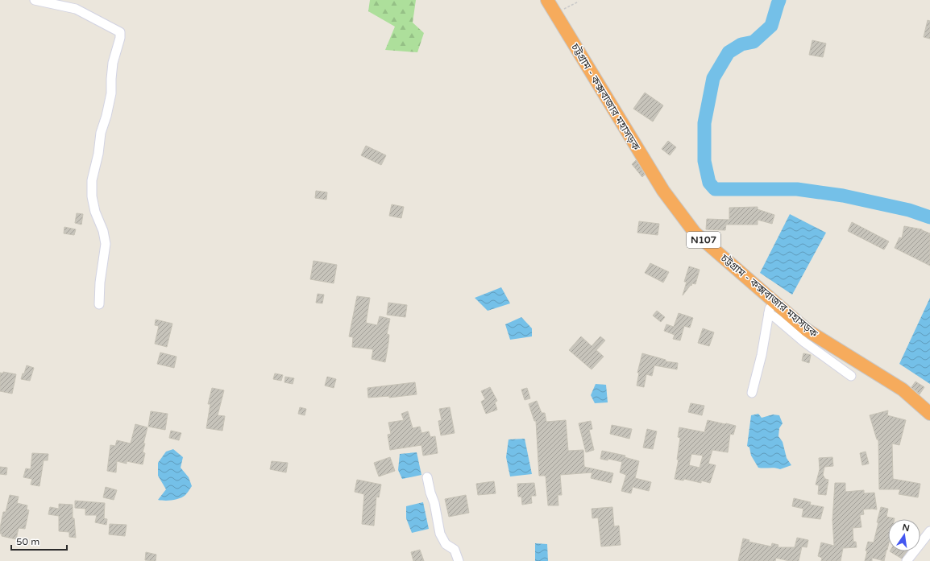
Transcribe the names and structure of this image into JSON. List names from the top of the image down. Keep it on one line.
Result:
{"streets":{"highway":["চট্টগ্রাম - কক্সবাজার মহাসড়ক","N107"]},"scale_bar":"50 m","north":"top"}
